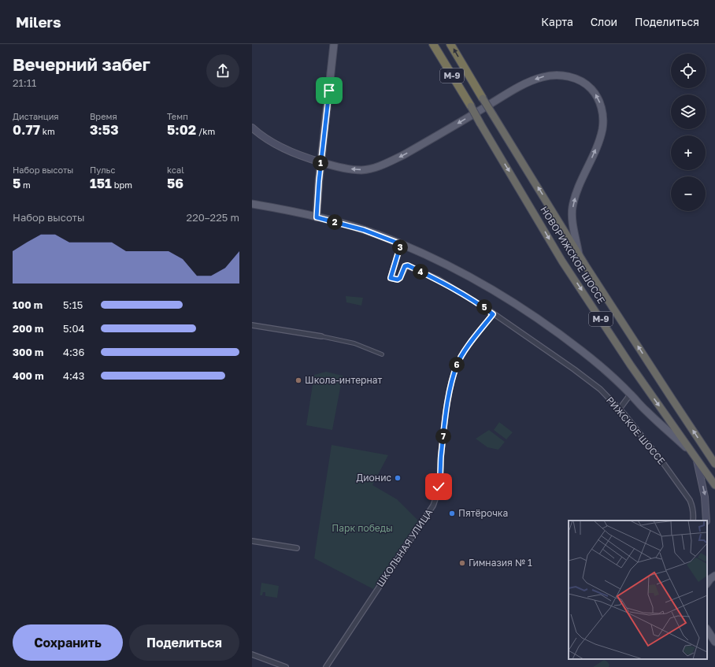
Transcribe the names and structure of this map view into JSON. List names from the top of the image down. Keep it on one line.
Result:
{"streets":{"highway":["М-9","НОВОРИЖСКОЕ ШОССЕ"],"street":["РИЖСКОЕ ШОССЕ","ШКОЛЬНАЯ УЛИЦА"]},"crossings":[["М-9","НОВОРИЖСКОЕ ШОССЕ"],["РИЖСКОЕ ШОССЕ","ШКОЛЬНАЯ УЛИЦА"]],"parks":["Парк победы"],"places":["Школа-интернат","Дионис","Пятёрочка","Гимназия № 1"],"page":{"header":"Milers","nav":["Карта","Слои","Поделиться"],"heading":["Вечерний забег","21:11"],"map_buttons":["+","−"],"stats":[["Дистанция","0.77 km"],["Время","3:53"],["Темп","5:02 /km"],["Набор высоты","5 m"],["Пульс","151 bpm"],["kcal","56"]],"pins":["1","2","3","4","5","6","7"],"chart":["Набор высоты","220–225 m"],"list":[{"name":"100 m","note":"5:15"},{"name":"200 m","note":"5:04"},{"name":"300 m","note":"4:36"},{"name":"400 m","note":"4:43"}],"buttons":["Сохранить","Поделиться"]}}
